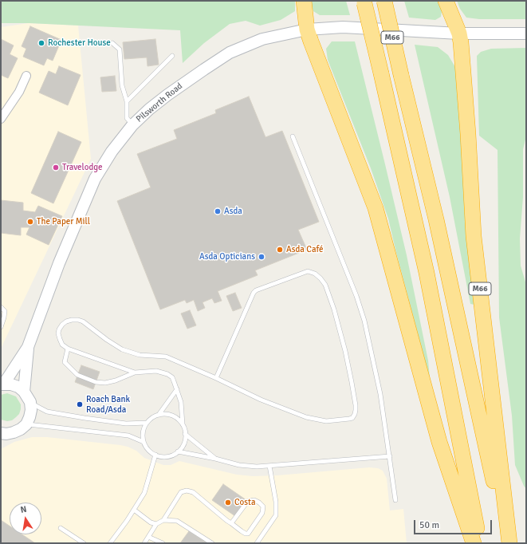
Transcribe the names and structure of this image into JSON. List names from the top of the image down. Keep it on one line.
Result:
{"streets":{"highway":["M66"],"street":["Pilsworth Road"]},"crossings":[["M66","Pilsworth Road"]],"places":["Rochester House","Travelodge","Asda","The Paper Mill","Asda Café","Asda Opticians","Roach Bank Road/Asda","Costa"],"scale_bar":"50 m","north":"top"}
